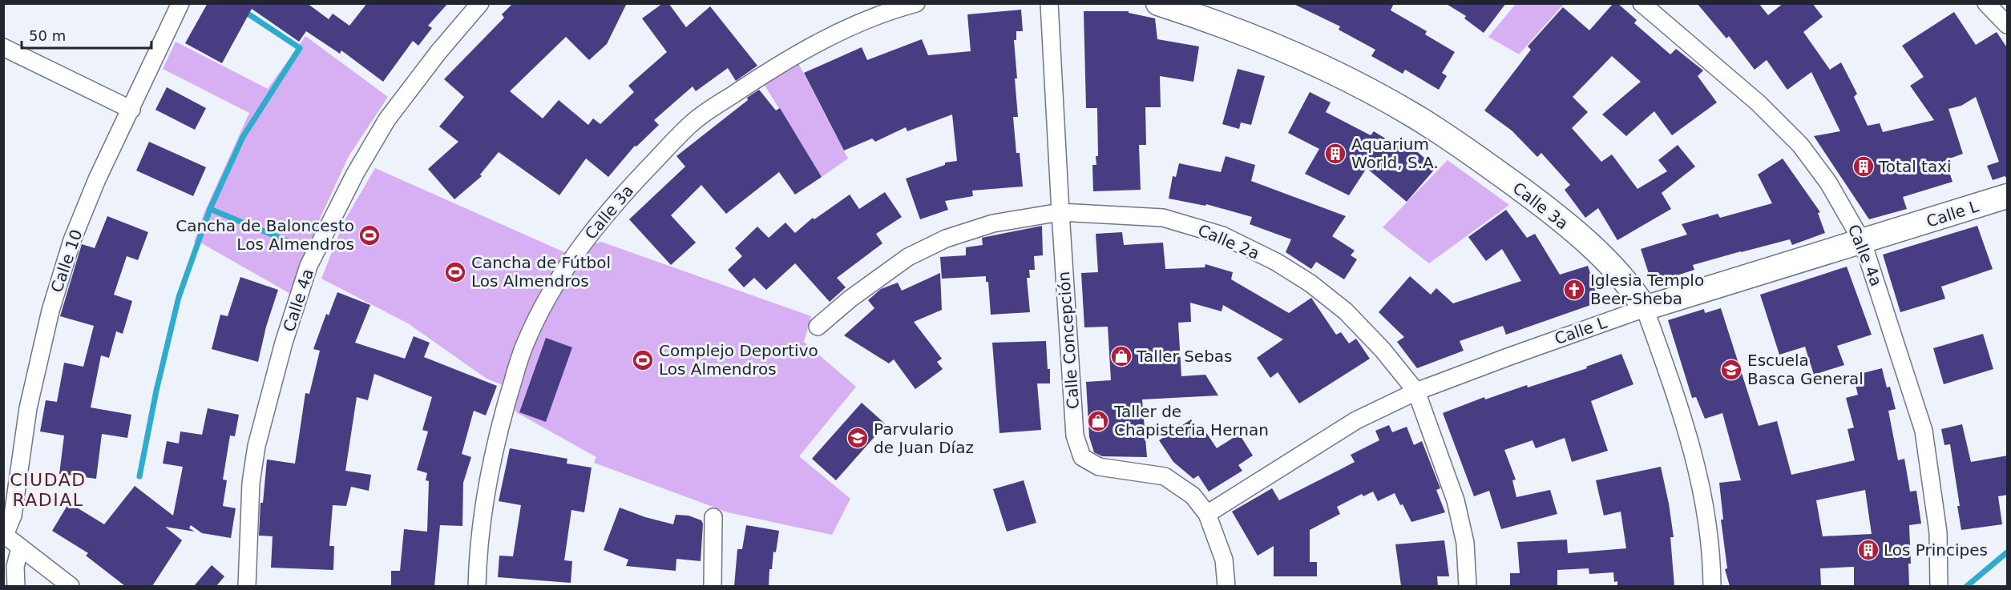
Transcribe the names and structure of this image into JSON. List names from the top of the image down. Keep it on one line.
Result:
{"streets":{"street":["Calle 3a","Calle L","Calle 2a","Calle 4a","Calle 10","Calle Concepción"]},"crossings":[["Calle 3a","Calle L"],["Calle L","Calle 2a"],["Calle L","Calle 4a"],["Calle L","Calle Concepción"],["Calle 2a","Calle Concepción"]],"districts":["CIUDAD RADIAL"],"places":{"building":["Aquarium World, S.A.","Total taxi","Los Principes"],"sports":["Cancha de Baloncesto Los Almendros","Cancha de Fútbol Los Almendros","Complejo Deportivo Los Almendros"],"church":["Iglesia Templo Beer-Sheba"],"shop":["Taller Sebas","Taller de Chapisteria Hernan"],"school or university":["Escuela Basca General","Parvulario de Juan Díaz"]},"scale_bar":"50 m"}
